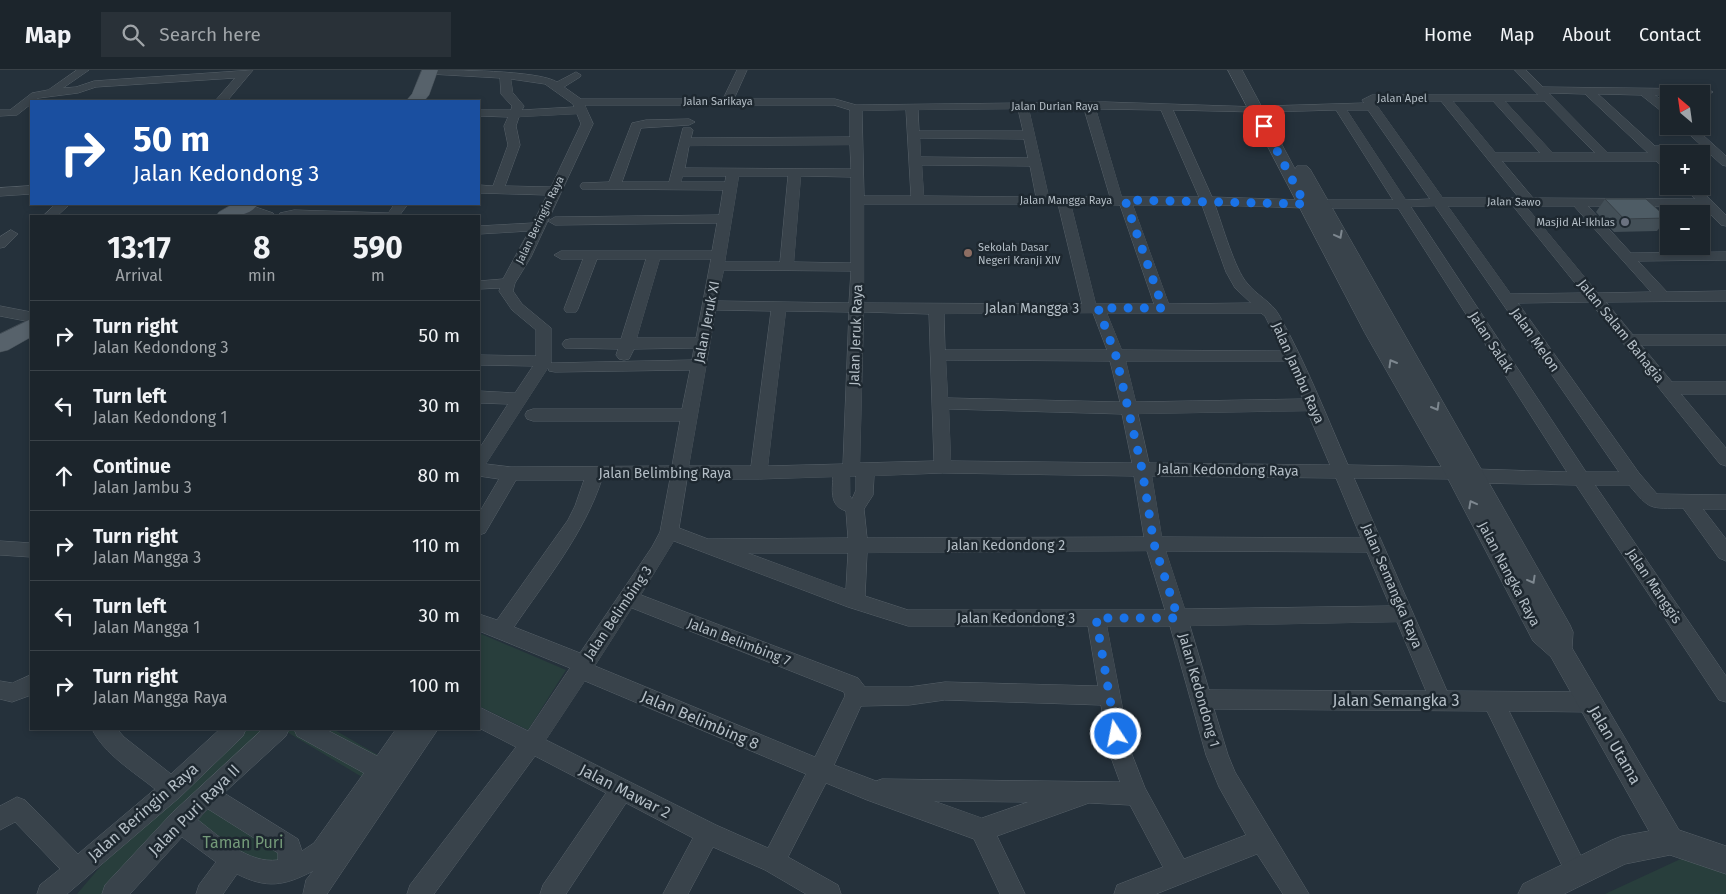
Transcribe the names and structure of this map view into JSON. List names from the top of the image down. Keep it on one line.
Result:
{"streets":{"street":["Jalan Apel","Jalan Sarikaya","Jalan Durian Raya","Jalan Mangga Raya","Jalan Sawo","Jalan Beringin Raya","Jalan Mangga 3","Jalan Jeruk XI","Jalan Salam Bahagia","Jalan Jeruk Raya","Jalan Melon","Jalan Salak","Jalan Jambu Raya","Jalan Kedondong Raya","Jalan Belimbing Raya","Jalan Kedondong 2","Jalan Nangka Raya","Jalan Semangka Raya","Jalan Manggis","Jalan Belimbing 3","Jalan Kedondong 3","Jalan Belimbing 7","Jalan Kedondong 1","Jalan Semangka 3","Jalan Belimbing 8","Jalan Utama","Jalan Mawar 2","Jalan Puri Raya II"]},"crossings":[["Jalan Apel","Jalan Durian Raya"],["Jalan Apel","Jalan Salam Bahagia"],["Jalan Apel","Jalan Melon"],["Jalan Apel","Jalan Salak"],["Jalan Apel","Jalan Nangka Raya"],["Jalan Sarikaya","Jalan Durian Raya"],["Jalan Sarikaya","Jalan Beringin Raya"],["Jalan Sarikaya","Jalan Jeruk Raya"],["Jalan Durian Raya","Jalan Jeruk Raya"],["Jalan Durian Raya","Jalan Jambu Raya"],["Jalan Durian Raya","Jalan Nangka Raya"],["Jalan Mangga Raya","Jalan Sawo"],["Jalan Mangga Raya","Jalan Jeruk Raya"],["Jalan Mangga Raya","Jalan Jambu Raya"],["Jalan Mangga Raya","Jalan Nangka Raya"],["Jalan Mangga Raya","Jalan Kedondong 1"],["Jalan Sawo","Jalan Salam Bahagia"],["Jalan Sawo","Jalan Melon"],["Jalan Sawo","Jalan Salak"],["Jalan Sawo","Jalan Nangka Raya"],["Jalan Mangga 3","Jalan Jeruk XI"],["Jalan Mangga 3","Jalan Jeruk Raya"],["Jalan Mangga 3","Jalan Jambu Raya"],["Jalan Mangga 3","Jalan Kedondong 1"],["Jalan Jeruk XI","Jalan Belimbing Raya"],["Jalan Jeruk XI","Jalan Belimbing 3"],["Jalan Jeruk Raya","Jalan Kedondong Raya"],["Jalan Jeruk Raya","Jalan Belimbing Raya"],["Jalan Jeruk Raya","Jalan Kedondong 2"],["Jalan Jeruk Raya","Jalan Kedondong 3"],["Jalan Salak","Jalan Manggis"],["Jalan Jambu Raya","Jalan Kedondong Raya"],["Jalan Jambu Raya","Jalan Semangka Raya"],["Jalan Kedondong Raya","Jalan Belimbing Raya"],["Jalan Kedondong Raya","Jalan Nangka Raya"],["Jalan Kedondong Raya","Jalan Semangka Raya"],["Jalan Kedondong Raya","Jalan Kedondong 1"],["Jalan Belimbing Raya","Jalan Belimbing 3"],["Jalan Kedondong 2","Jalan Semangka Raya"],["Jalan Kedondong 2","Jalan Kedondong 3"],["Jalan Kedondong 2","Jalan Kedondong 1"],["Jalan Nangka Raya","Jalan Utama"],["Jalan Semangka Raya","Jalan Kedondong 3"],["Jalan Semangka Raya","Jalan Semangka 3"],["Jalan Belimbing 3","Jalan Kedondong 3"],["Jalan Belimbing 3","Jalan Belimbing 7"],["Jalan Belimbing 3","Jalan Belimbing 8"],["Jalan Belimbing 3","Jalan Mawar 2"],["Jalan Kedondong 3","Jalan Kedondong 1"],["Jalan Kedondong 1","Jalan Semangka 3"],["Jalan Semangka 3","Jalan Utama"]],"parks":["Taman Puri"],"places":["Masjid Al-Ikhlas","Sekolah Dasar Negeri Kranji XIV"],"north":"top left","page":{"header":"Map","search":"Search here","nav":["Home","Map","About","Contact"],"map_buttons":["+","−"],"turn":["50 m","Jalan Kedondong 3"],"eta":["13:17","Arrival","8","min","590","m"],"list":[{"name":"Turn right","note":"Jalan Kedondong 3","value":"50 m"},{"name":"Turn left","note":"Jalan Kedondong 1","value":"30 m"},{"name":"Continue","note":"Jalan Jambu 3","value":"80 m"},{"name":"Turn right","note":"Jalan Mangga 3","value":"110 m"},{"name":"Turn left","note":"Jalan Mangga 1","value":"30 m"},{"name":"Turn right","note":"Jalan Mangga Raya","value":"100 m"}]}}
